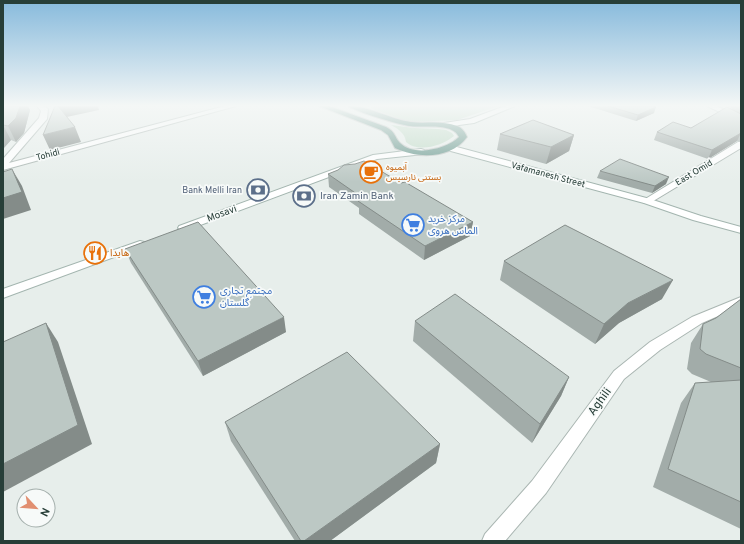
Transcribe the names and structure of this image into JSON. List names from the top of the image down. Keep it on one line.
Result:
{"streets":{"street":["Tohidi","East Omid","Vafamanesh Street","Mosavi","Aghili"]},"crossings":[["East Omid","Vafamanesh Street"]],"places":{"cafe":["آبمیوه بستنی نارسیس"],"bank":["Bank Melli Iran","Iran Zamin Bank"],"supermarket":["مرکز خرید الماس هروی","مجتمع تجاری گلستان"],"restaurant":["هایدا"]},"north":"bottom right"}
